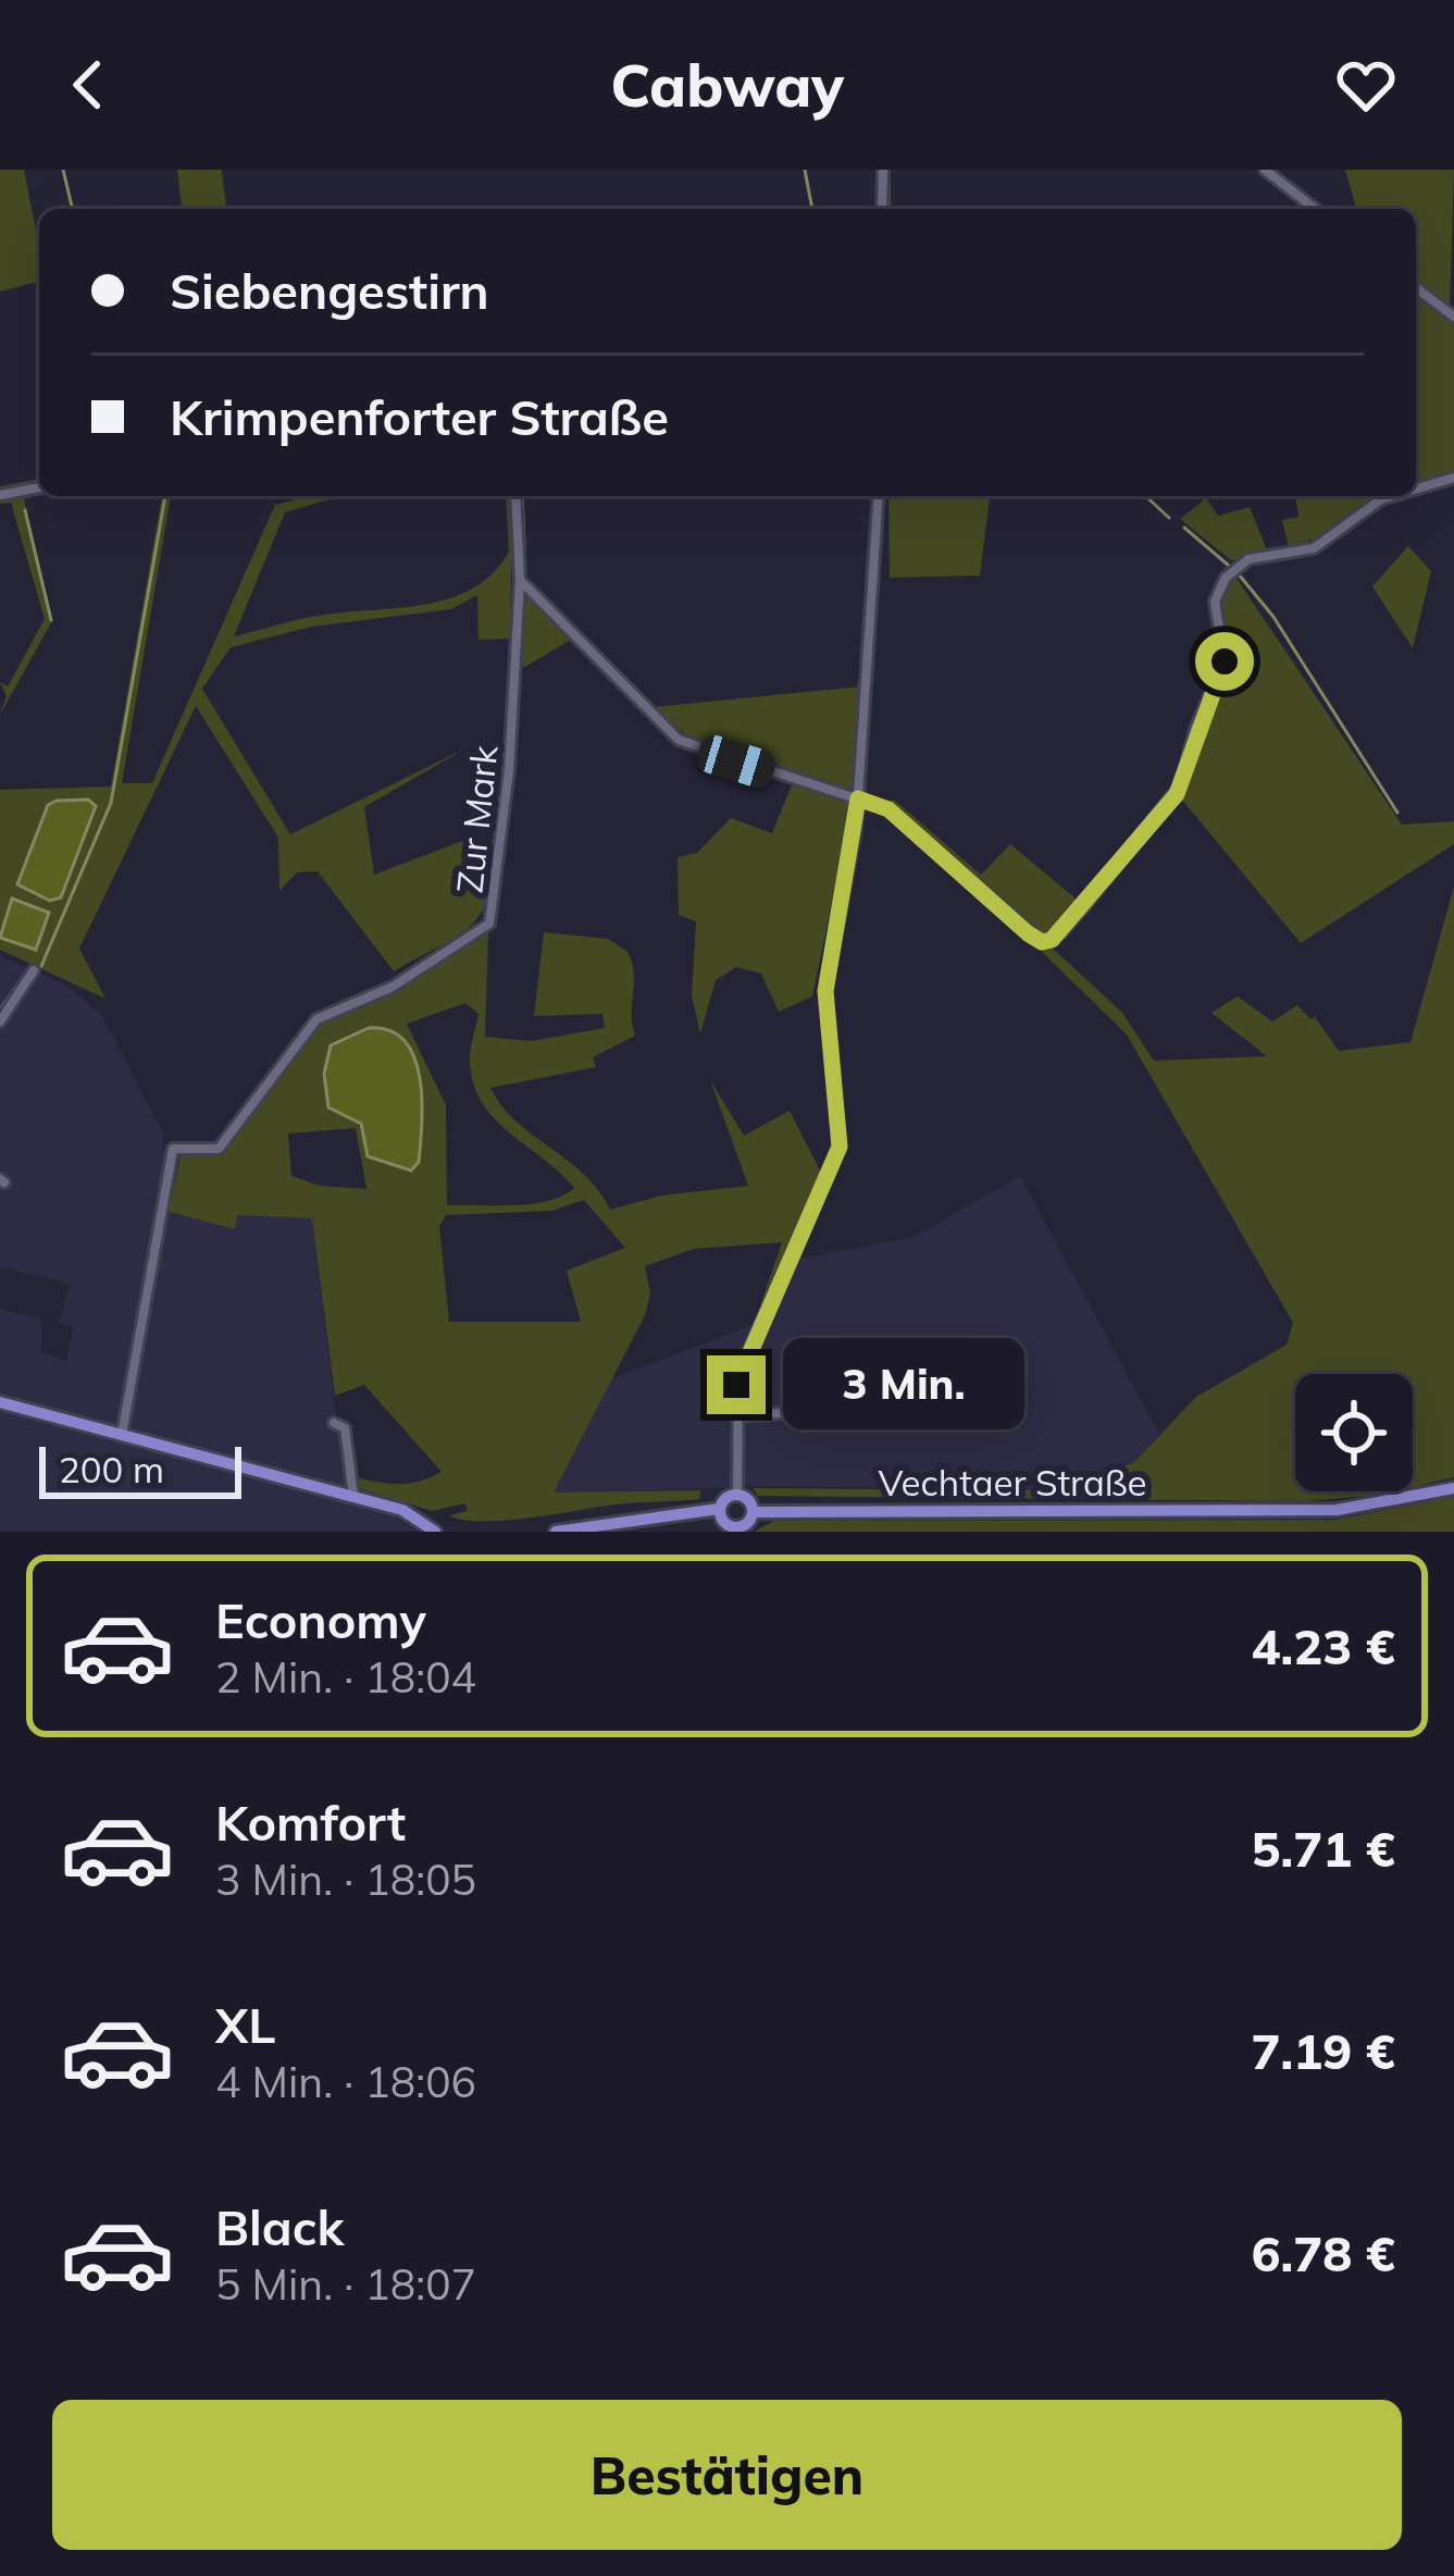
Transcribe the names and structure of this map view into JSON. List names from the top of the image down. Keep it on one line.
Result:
{"streets":{"main road":["Vechtaer Straße"],"street":["Zur Mark"]},"scale_bar":"200 m","page":{"header":"Cabway","banner":["Siebengestirn","Krimpenforter Straße"],"bubble":"3 Min.","scale":"200 m","list":[{"name":"Economy","note":"2 Min. · 18:04","value":"4.23 €"},{"name":"Komfort","note":"3 Min. · 18:05","value":"5.71 €"},{"name":"XL","note":"4 Min. · 18:06","value":"7.19 €"},{"name":"Black","note":"5 Min. · 18:07","value":"6.78 €"}],"buttons":"Bestätigen"}}
